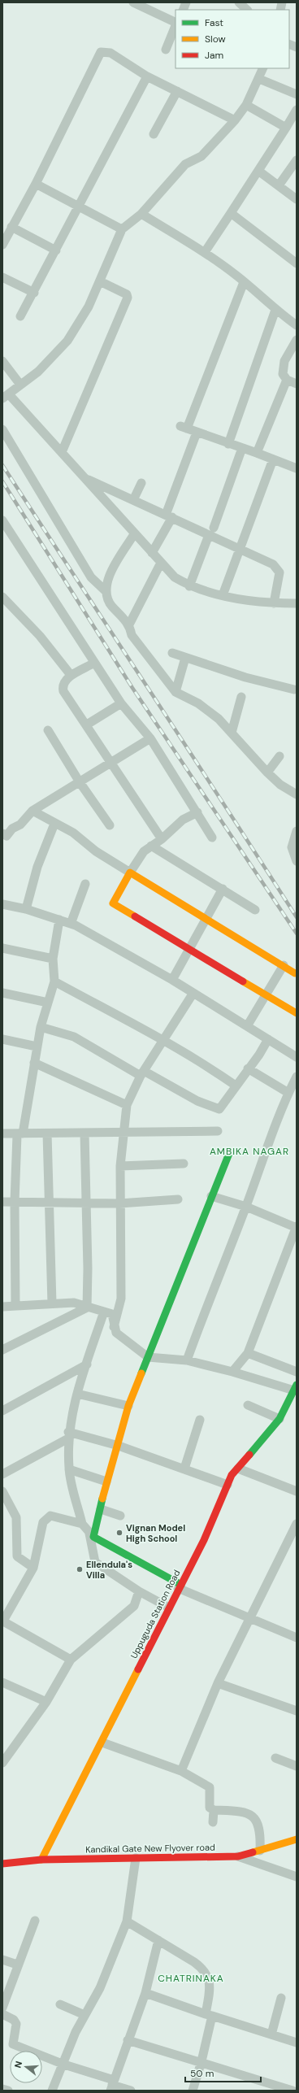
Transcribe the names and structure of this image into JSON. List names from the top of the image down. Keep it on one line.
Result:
{"streets":{"street":["Uppuguda Station Road","Kandikal Gate New Flyover road"]},"crossings":[["Uppuguda Station Road","Kandikal Gate New Flyover road"]],"districts":["AMBIKA NAGAR","CHATRINAKA"],"places":["Vignan Model High School","Ellendula's Villa"],"legend":["Fast","Slow","Jam"],"scale_bar":"50 m","north":"left"}
